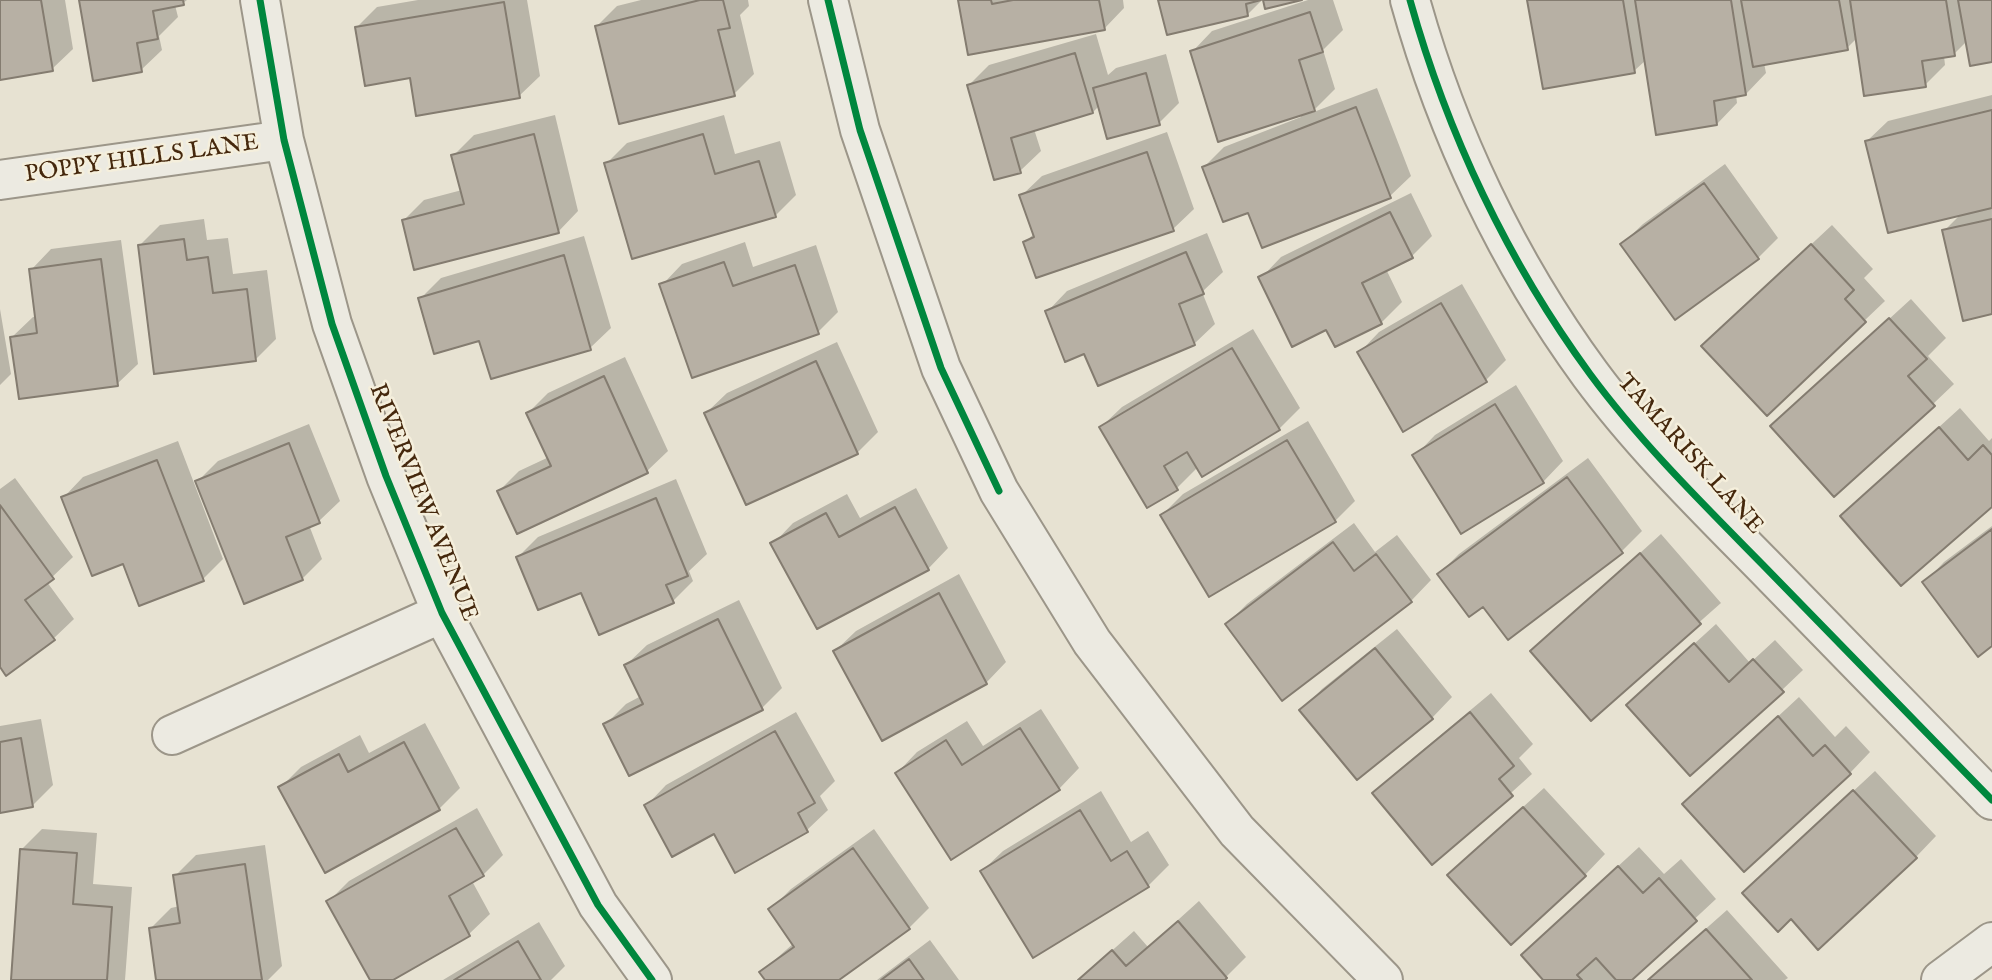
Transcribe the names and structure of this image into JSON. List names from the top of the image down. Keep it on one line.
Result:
{"streets":{"street":["POPPY HILLS LANE","TAMARISK LANE","RIVERVIEW AVENUE"]},"crossings":[["POPPY HILLS LANE","RIVERVIEW AVENUE"]]}
